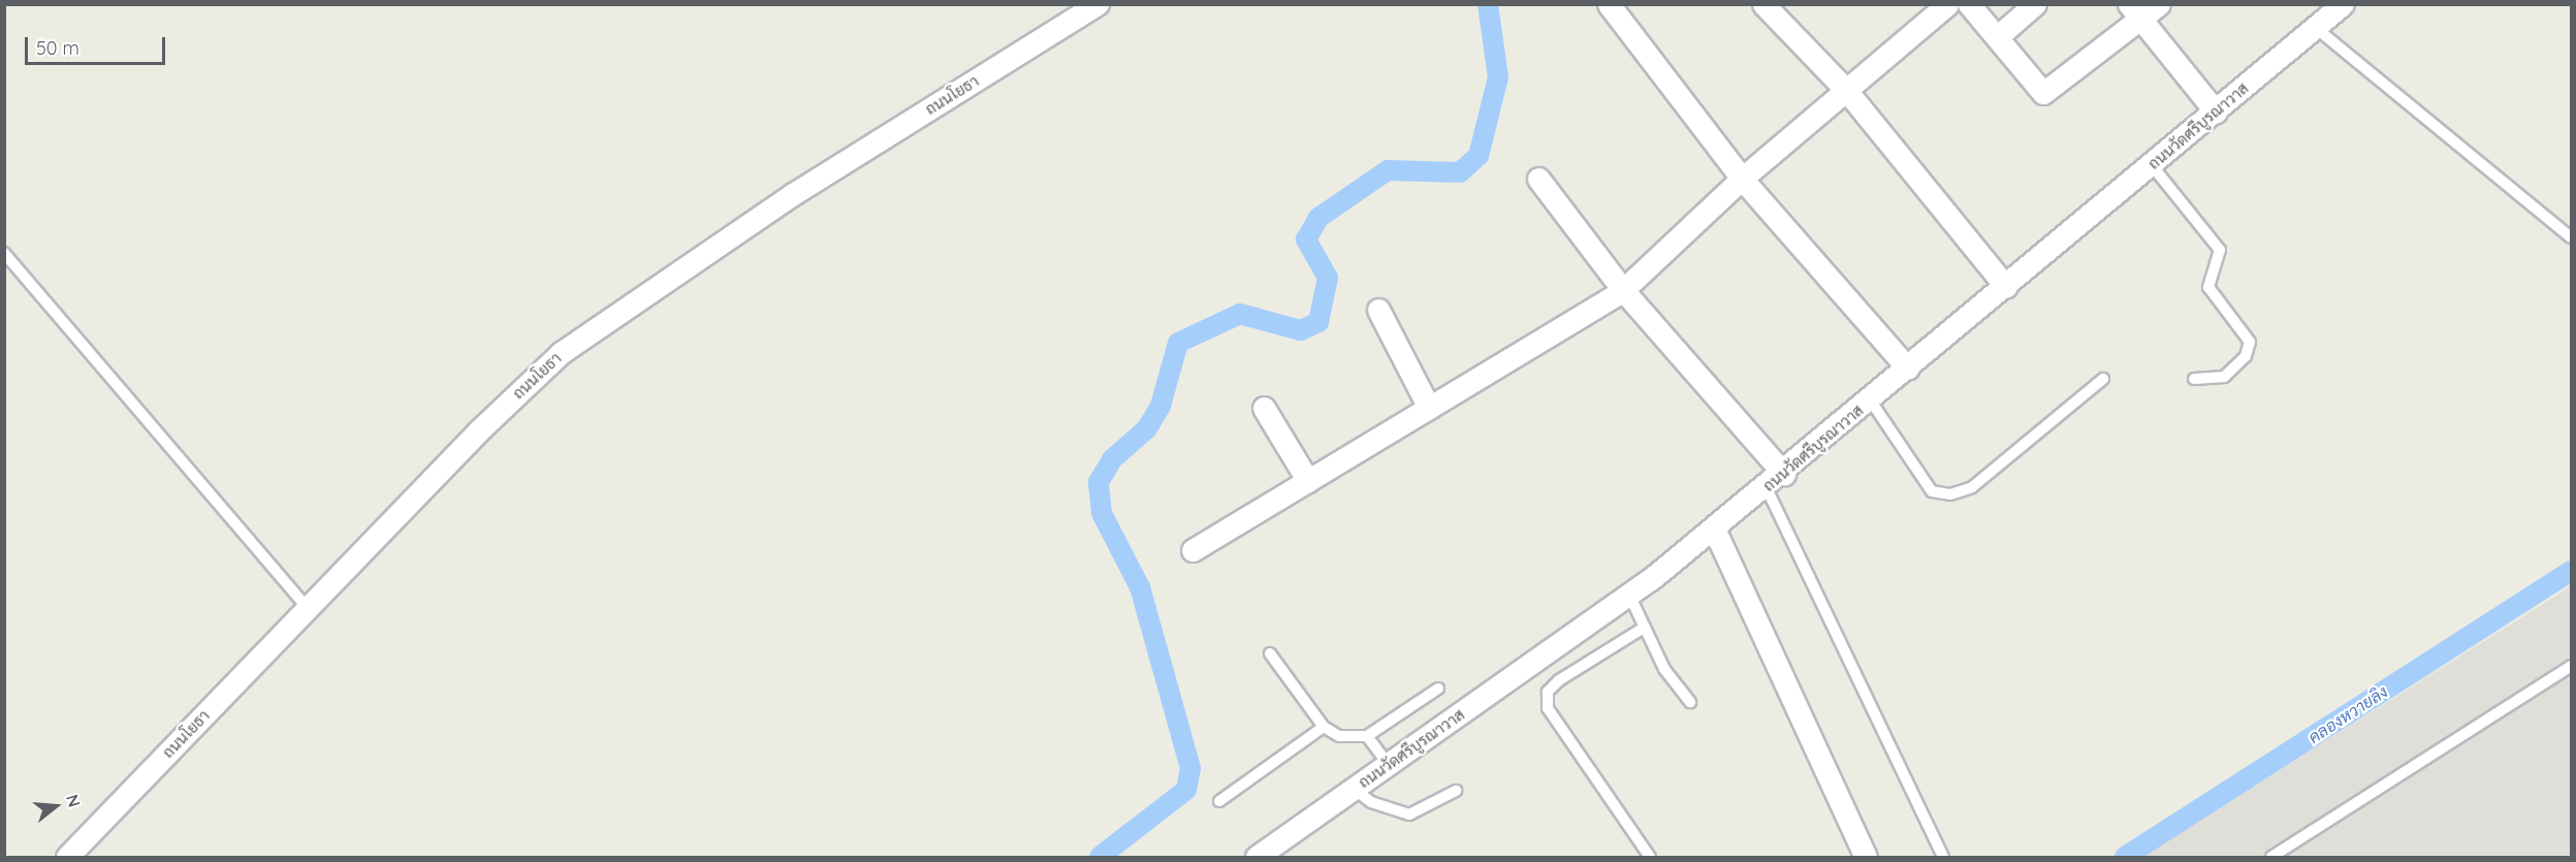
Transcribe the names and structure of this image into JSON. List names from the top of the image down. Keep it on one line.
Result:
{"streets":{"street":["ถนนโยธา","ถนนวัดศรีบูรณาวาส"]},"water":["คลองหวายลิง"],"scale_bar":"50 m","north":"right"}
